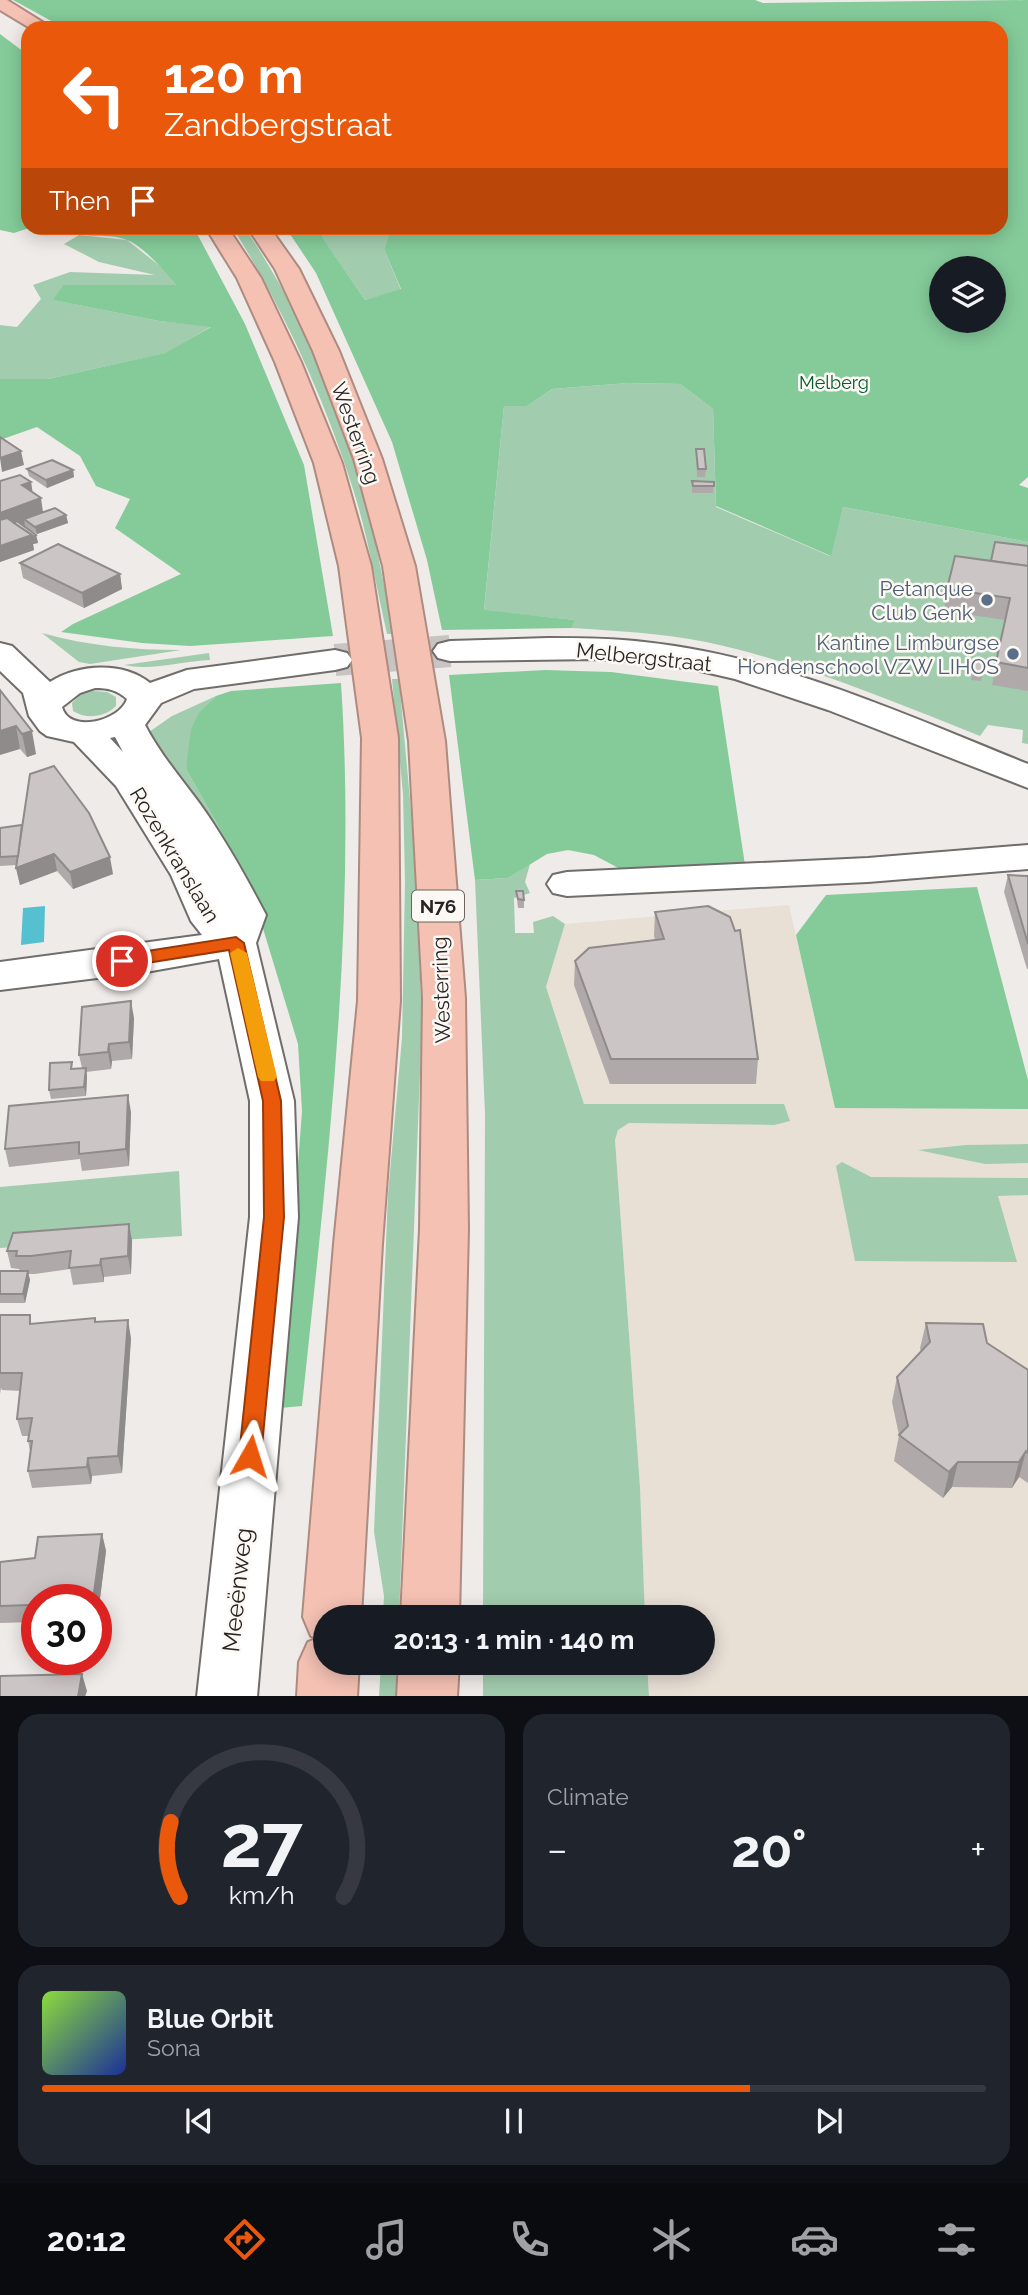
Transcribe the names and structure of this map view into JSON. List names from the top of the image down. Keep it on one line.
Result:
{"streets":{"highway":["Westerring","N76"],"street":["Melbergstraat","Rozenkranslaan","Meeënweg"]},"crossings":[["Rozenkranslaan","Meeënweg"]],"parks":["Melberg"],"places":["Petanque Club Genk","Kantine Limburgse Hondenschool VZW LIHOS"],"page":{"turn":["120 m","Zandbergstraat"],"then":"Then","limit":"30","trip":"20:13 · 1 min · 140 m","tile":"Climate","heat":["−","20°","+"],"song":["Blue Orbit","Sona"],"tabs":"20:12","gauge":["27","km/h"]}}
